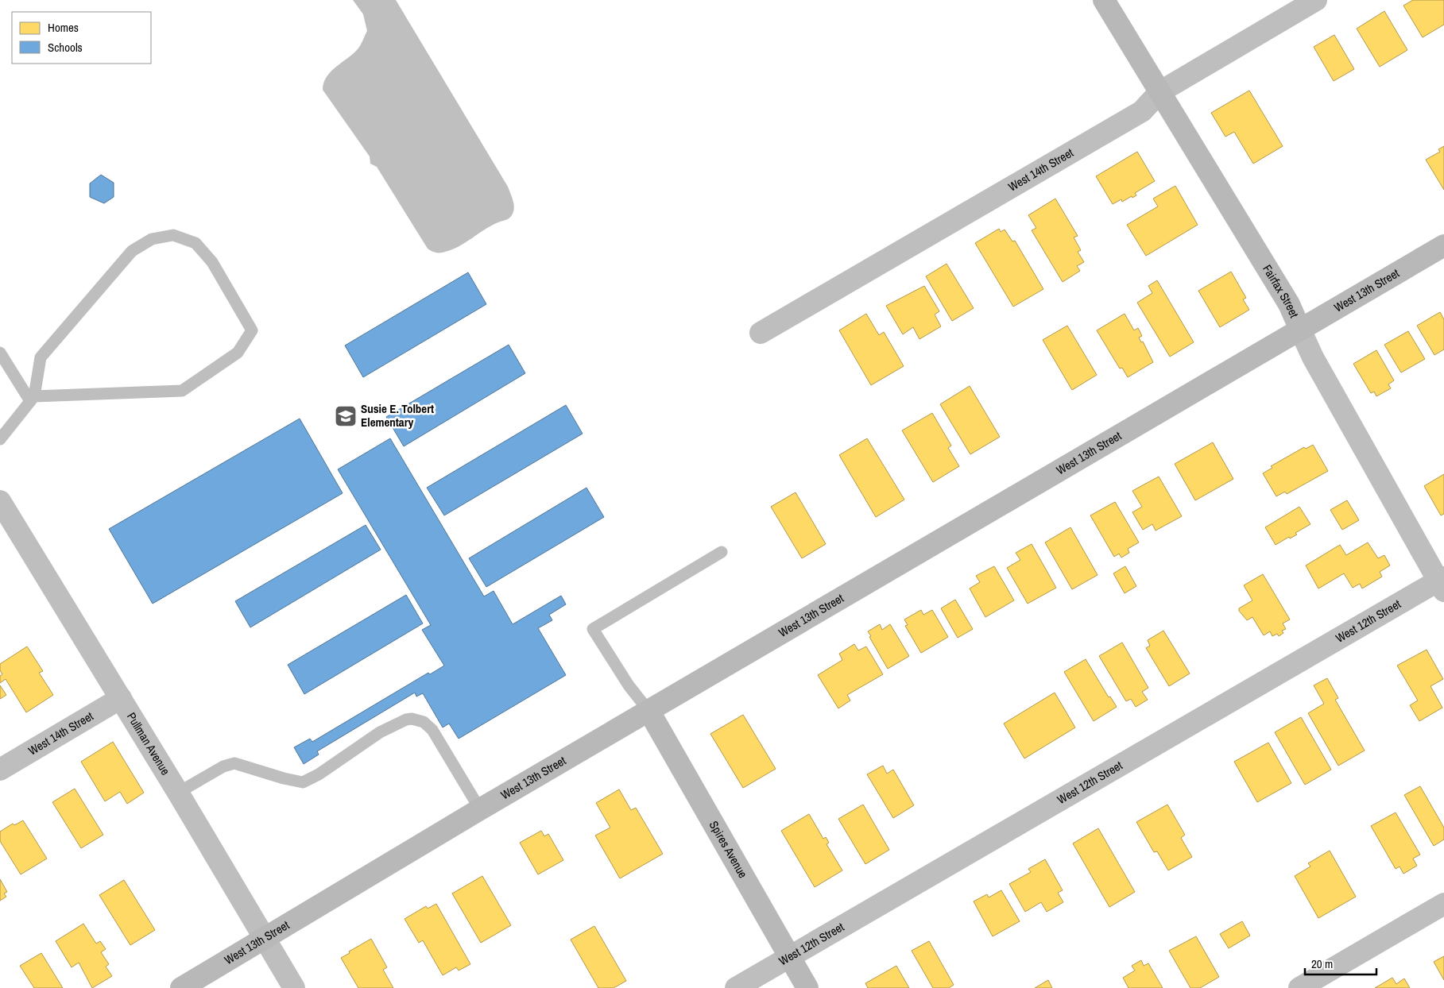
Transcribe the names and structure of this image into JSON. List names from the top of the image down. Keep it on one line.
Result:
{"streets":{"street":["West 14th Street","West 13th Street","Fairfax Street","West 12th Street","Pullman Avenue","Spires Avenue"]},"crossings":[["West 14th Street","Fairfax Street"],["West 14th Street","Pullman Avenue"],["West 13th Street","Fairfax Street"],["West 13th Street","Pullman Avenue"],["West 13th Street","Spires Avenue"],["Fairfax Street","West 12th Street"],["West 12th Street","Spires Avenue"]],"places":{"school or university":["Susie E. Tolbert Elementary"]},"legend":["Homes","Schools"],"scale_bar":"20 m"}
